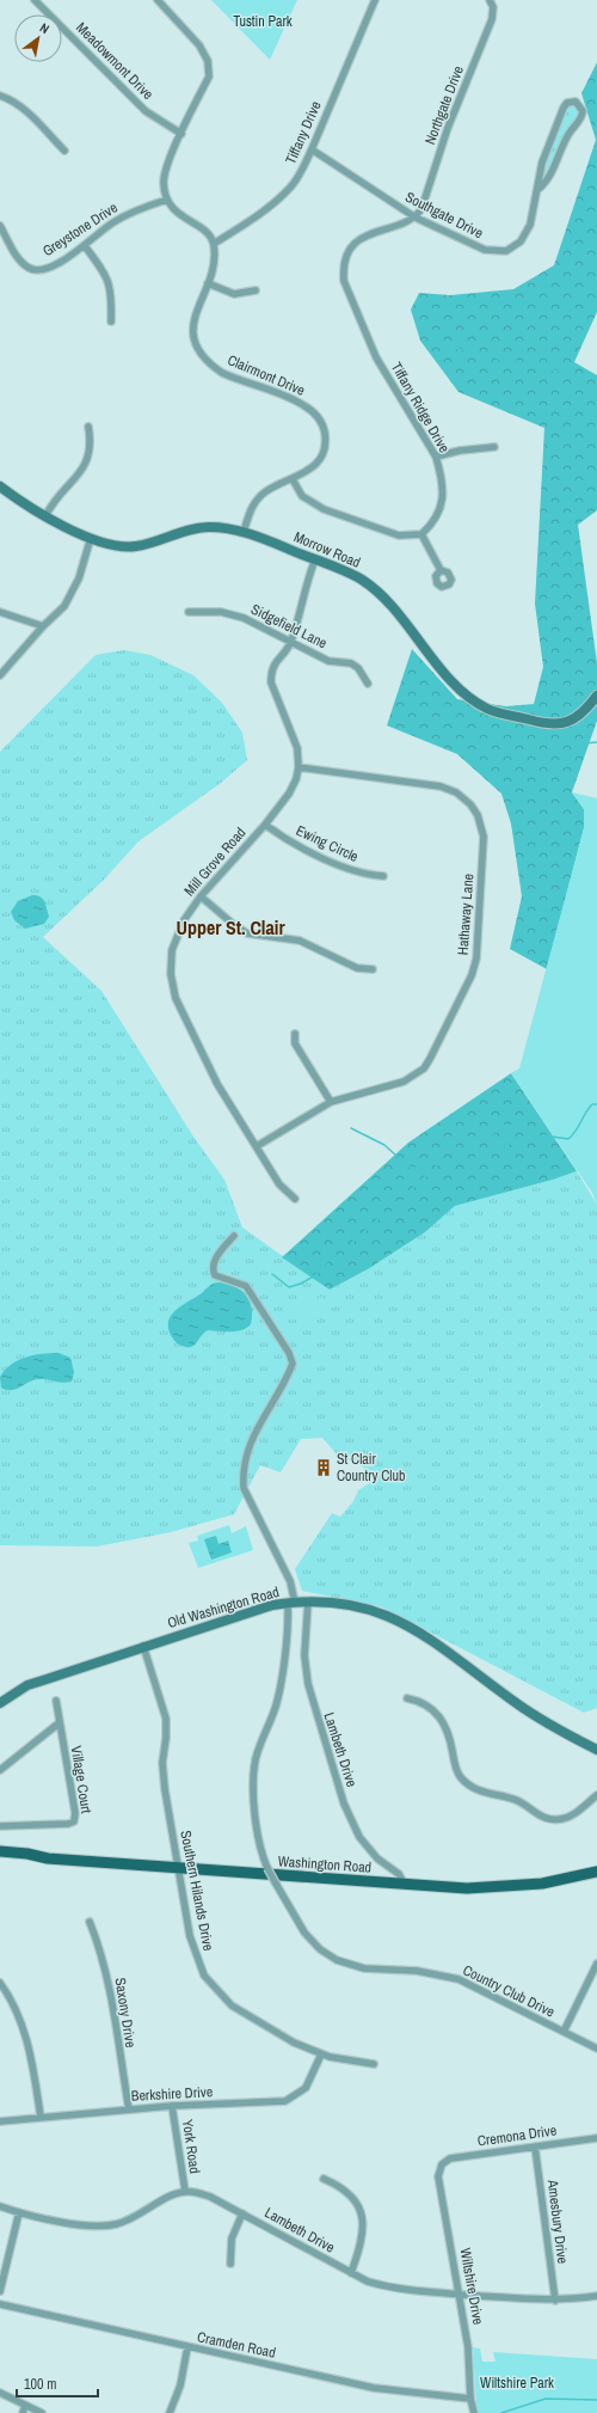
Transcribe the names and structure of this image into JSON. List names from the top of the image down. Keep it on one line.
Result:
{"streets":{"main road":["Washington Road"],"street":["Meadowmont Drive","Northgate Drive","Tiffany Drive","Southgate Drive","Greystone Drive","Clairmont Drive","Tiffany Ridge Drive","Morrow Road","Sidgefield Lane","Ewing Circle","Mill Grove Road","Hathaway Lane","Old Washington Road","Lambeth Drive","Village Court","Southern Hilands Drive","Country Club Drive","Saxony Drive","Berkshire Drive","Cremona Drive","York Road","Amesbury Drive","Wiltshire Drive","Cramden Road"]},"crossings":[["Northgate Drive","Southgate Drive"],["Northgate Drive","Tiffany Ridge Drive"],["Tiffany Drive","Southgate Drive"],["Tiffany Drive","Clairmont Drive"],["Southgate Drive","Tiffany Ridge Drive"],["Clairmont Drive","Morrow Road"],["Morrow Road","Mill Grove Road"],["Sidgefield Lane","Mill Grove Road"],["Ewing Circle","Mill Grove Road"],["Mill Grove Road","Hathaway Lane"],["Old Washington Road","Lambeth Drive"],["Old Washington Road","Southern Hilands Drive"],["Old Washington Road","Country Club Drive"],["Lambeth Drive","Washington Road"],["Lambeth Drive","York Road"],["Lambeth Drive","Amesbury Drive"],["Lambeth Drive","Wiltshire Drive"],["Washington Road","Southern Hilands Drive"],["Southern Hilands Drive","Berkshire Drive"],["Saxony Drive","Berkshire Drive"],["Berkshire Drive","York Road"],["Cremona Drive","Amesbury Drive"],["Cremona Drive","Wiltshire Drive"],["Wiltshire Drive","Cramden Road"]],"districts":["Upper St. Clair"],"parks":["Tustin Park","Wiltshire Park"],"places":{"building":["St Clair Country Club"]},"scale_bar":"100 m","north":"top right"}
